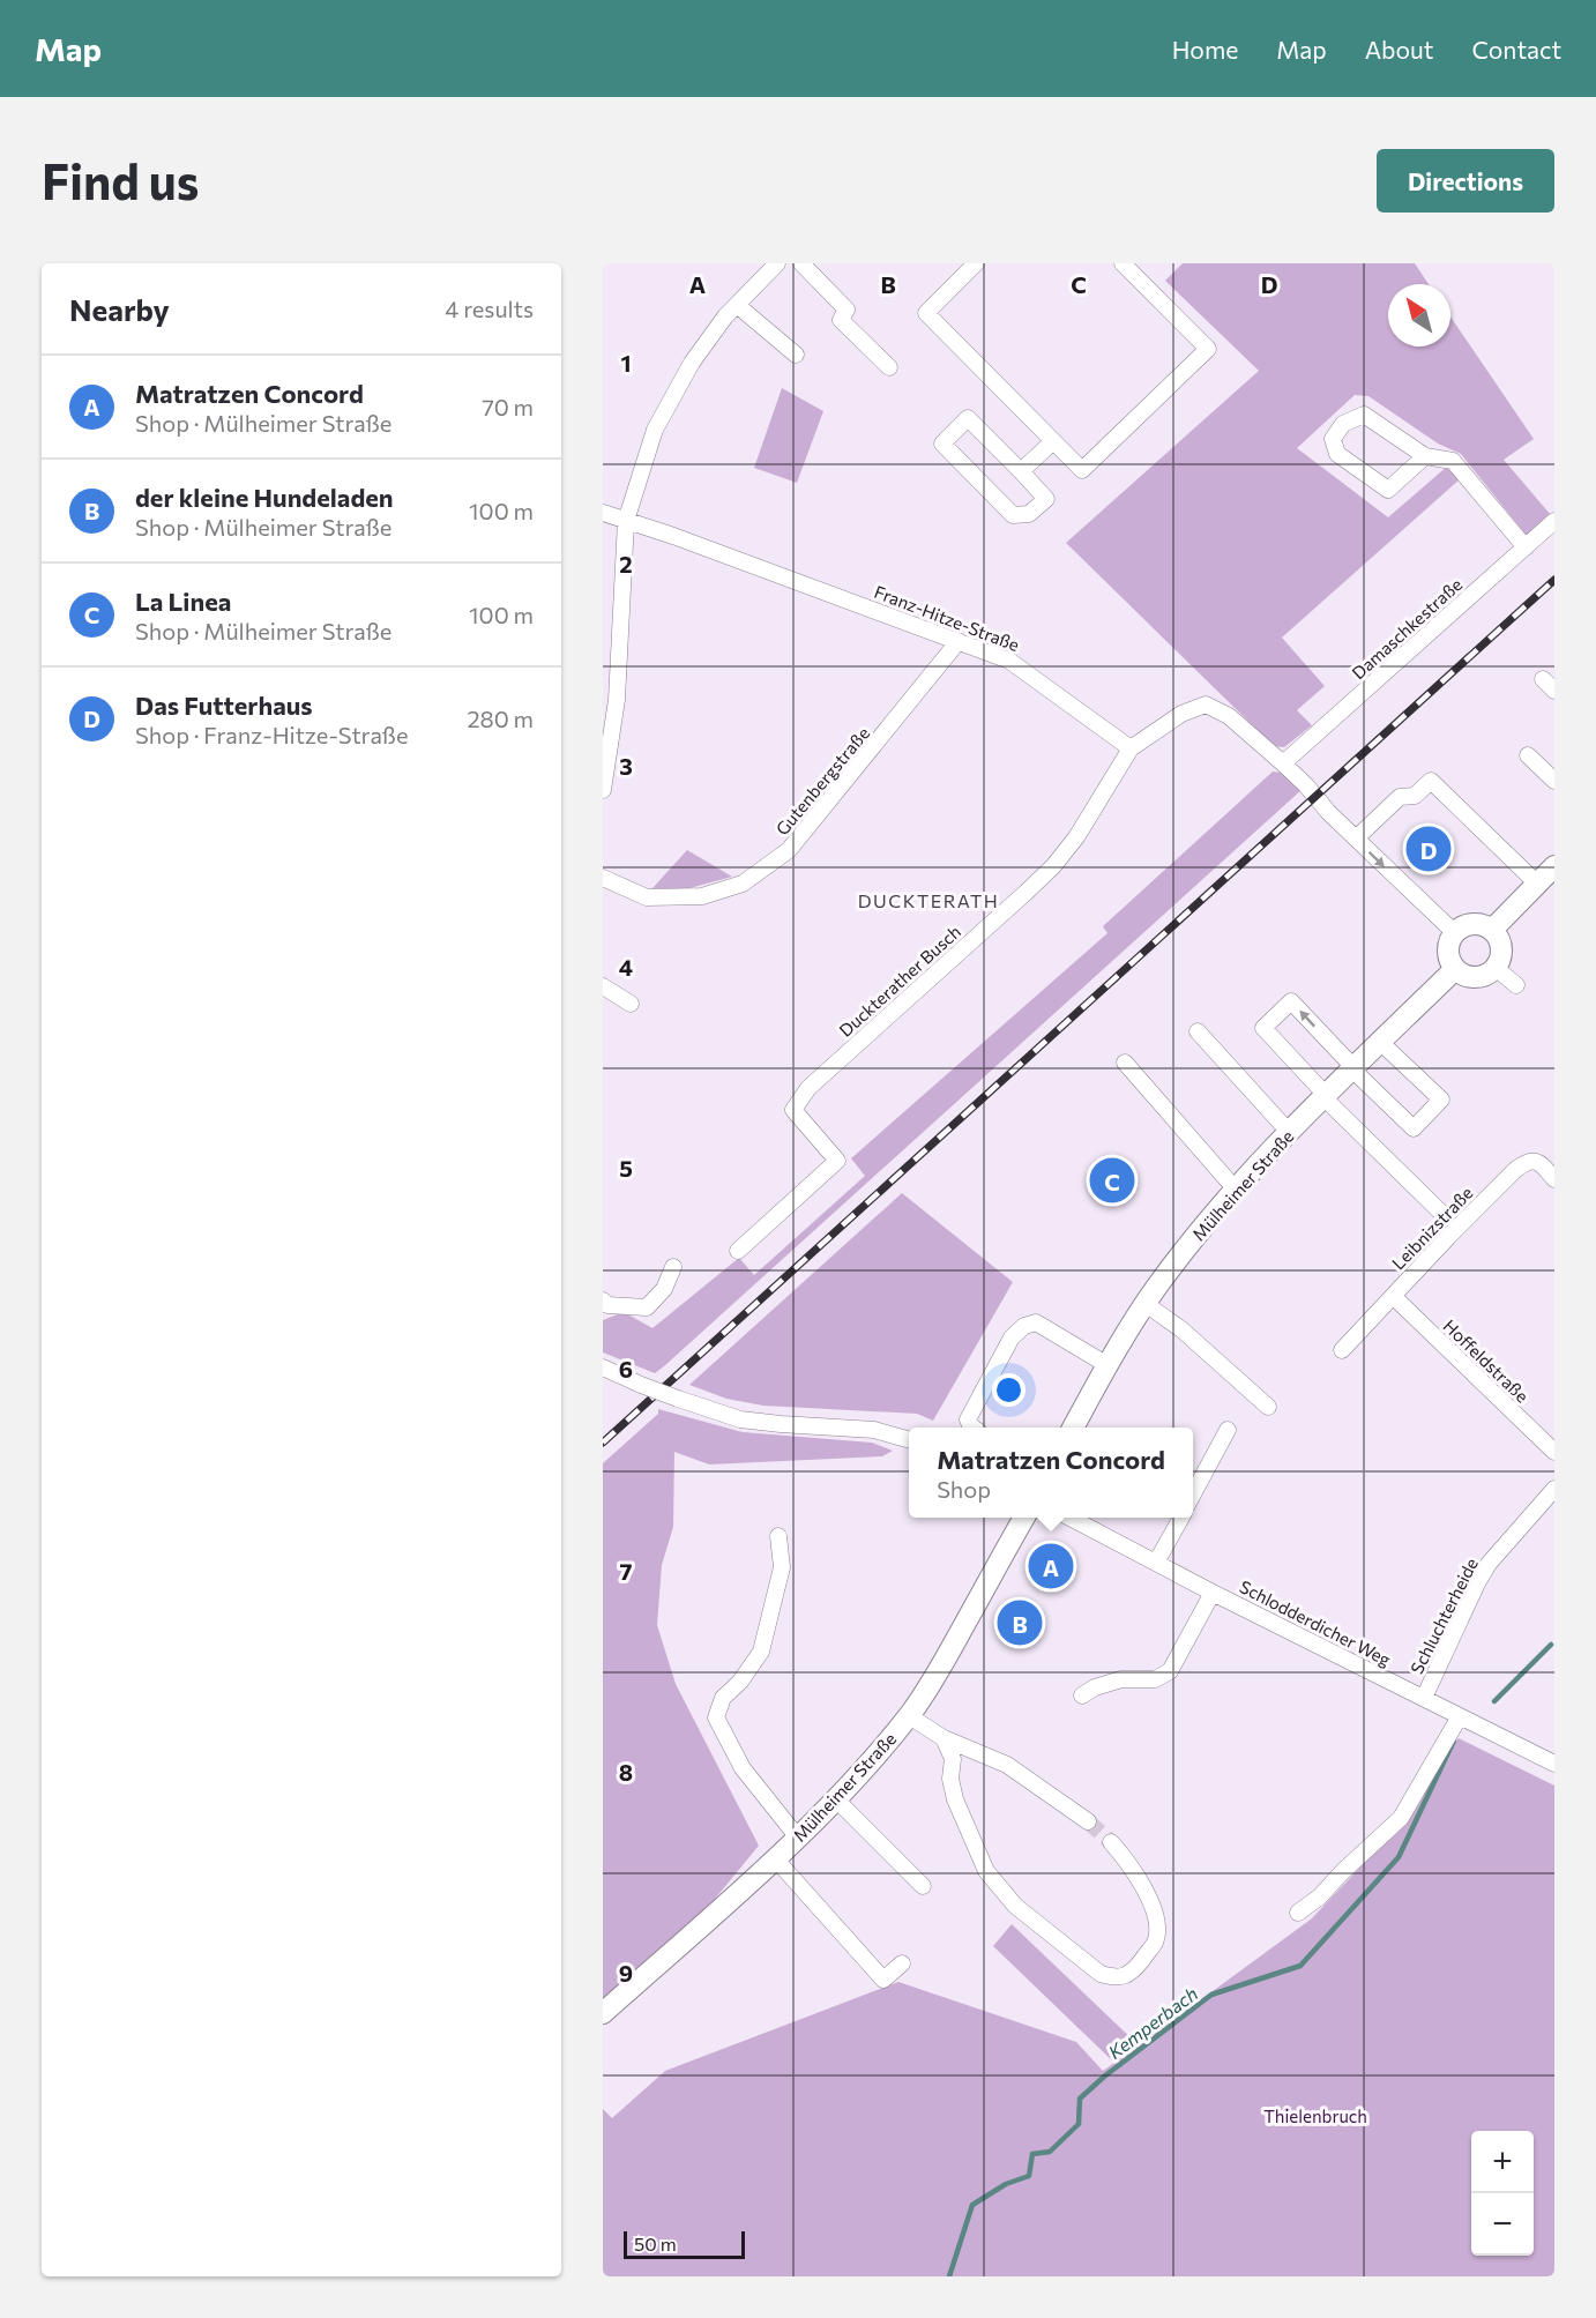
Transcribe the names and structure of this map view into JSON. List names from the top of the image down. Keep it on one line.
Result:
{"streets":{"main road":["Mülheimer Straße"],"street":["Franz-Hitze-Straße","Damaschkestraße","Gutenbergstraße","Duckterather Busch","Leibnizstraße","Hoffeldstraße","Schluchterheide","Schlodderdicher Weg"]},"crossings":[["Franz-Hitze-Straße","Gutenbergstraße"],["Franz-Hitze-Straße","Duckterather Busch"],["Leibnizstraße","Hoffeldstraße"],["Schluchterheide","Schlodderdicher Weg"]],"districts":["DUCKTERATH"],"water":["Kemperbach"],"parks":["Thielenbruch"],"scale_bar":"50 m","north":"top left","page":{"header":"Map","nav":["Home","Map","About","Contact"],"buttons":"Directions","title":"Find us","heading":["Nearby","4 results"],"list":[{"mark":"A","name":"Matratzen Concord","note":"Shop · Mülheimer Straße","value":"70 m"},{"mark":"B","name":"der kleine Hundeladen","note":"Shop · Mülheimer Straße","value":"100 m"},{"mark":"C","name":"La Linea","note":"Shop · Mülheimer Straße","value":"100 m"},{"mark":"D","name":"Das Futterhaus","note":"Shop · Franz-Hitze-Straße","value":"280 m"}],"pins":["D","C","A","B"],"popup":["Matratzen Concord","Shop"],"map_buttons":["+","−"],"scale":"50 m"},"grid":{"columns":["A","B","C","D"],"rows":["1","2","3","4","5","6","7","8","9"]}}
